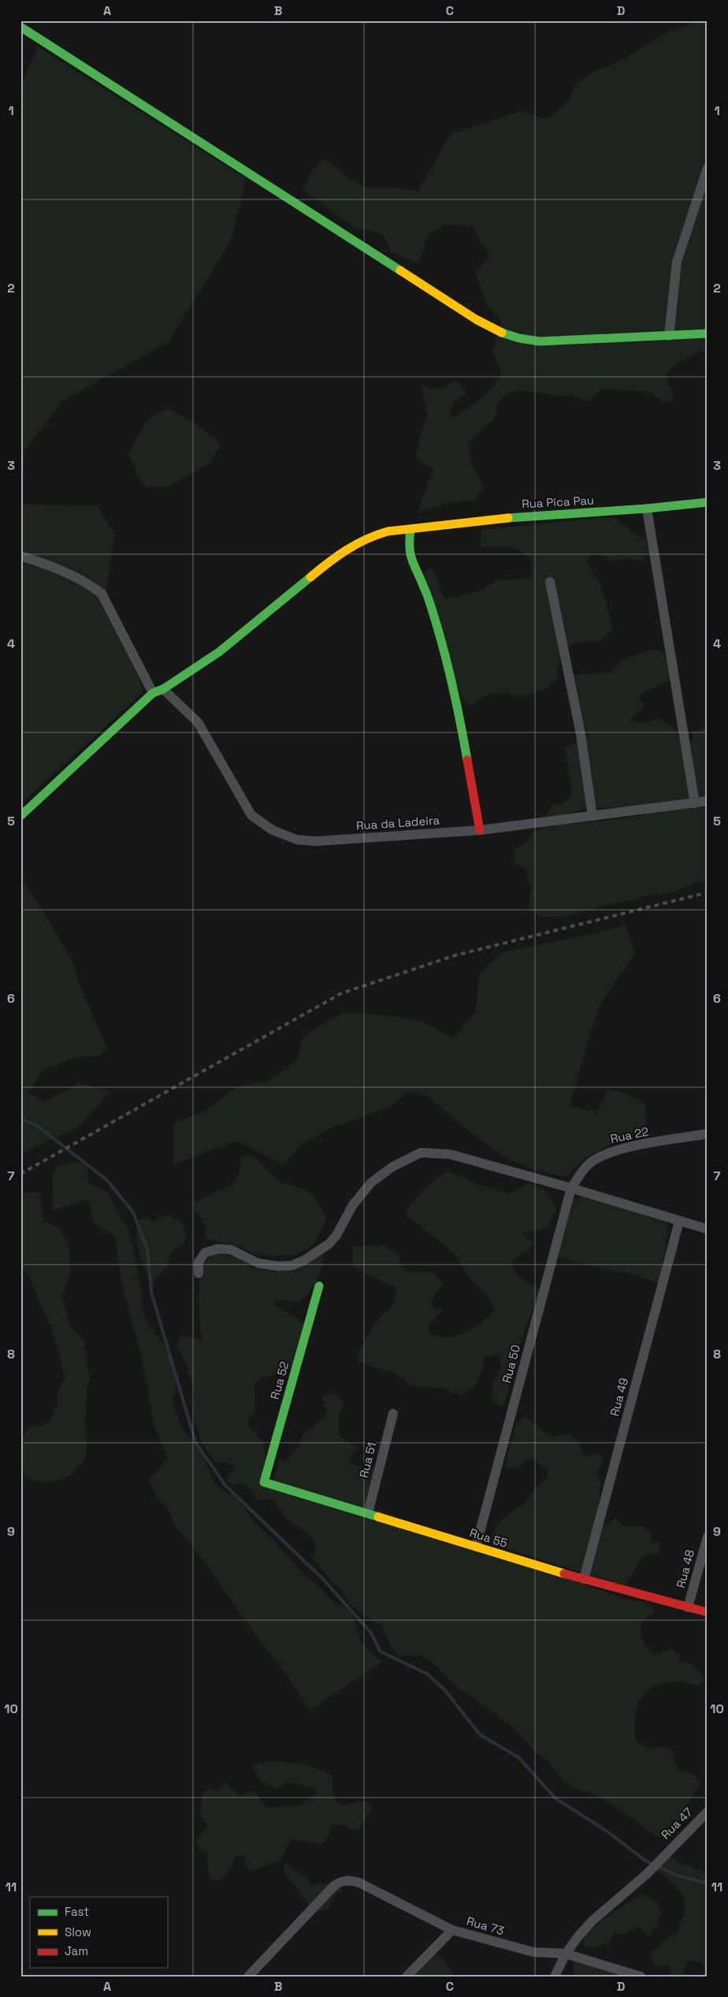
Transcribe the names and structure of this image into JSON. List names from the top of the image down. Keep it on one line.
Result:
{"streets":{"street":["Rua Pica Pau","Rua da Ladeira","Rua 22","Rua 50","Rua 52","Rua 49","Rua 51","Rua 55","Rua 48","Rua 47","Rua 73"]},"crossings":[["Rua Pica Pau","Rua da Ladeira"],["Rua 22","Rua 50"],["Rua 50","Rua 55"],["Rua 52","Rua 55"],["Rua 49","Rua 55"],["Rua 51","Rua 55"],["Rua 55","Rua 48"],["Rua 47","Rua 73"]],"legend":["Fast","Slow","Jam"],"grid":{"columns":["A","B","C","D"],"rows":["1","2","3","4","5","6","7","8","9","10","11"]}}
